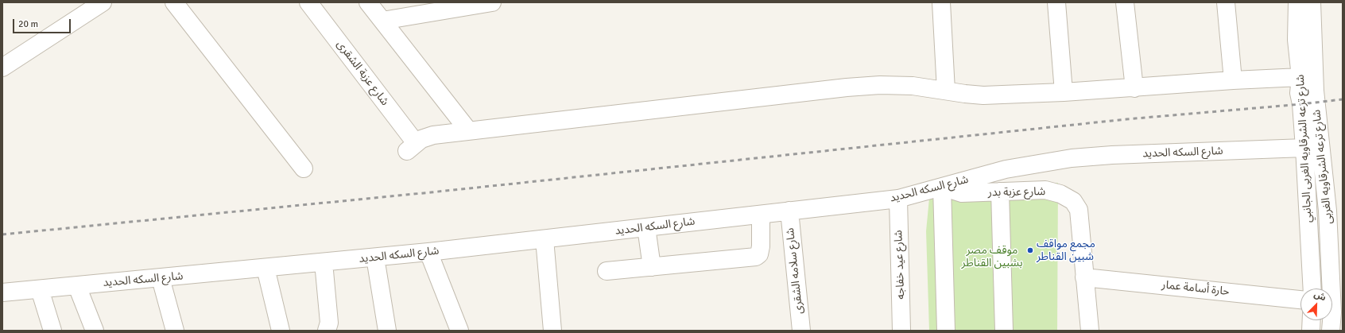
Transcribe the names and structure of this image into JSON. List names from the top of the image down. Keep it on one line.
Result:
{"streets":{"street":["شارع عزبة الشقرى","شارع ترعه الشرقاويه الغربى الجانبي","شارع السكه الحديد","شارع ترعه الشرقاويه الغربى","شارع عزبة بدر","شارع عيد خفاجه","شارع سلامه الشقرى","حارة أسامة عمار"]},"crossings":[["شارع ترعه الشرقاويه الغربى الجانبي","شارع السكه الحديد"],["شارع السكه الحديد","شارع عزبة بدر"],["شارع السكه الحديد","شارع عيد خفاجه"],["شارع السكه الحديد","شارع سلامه الشقرى"],["شارع عزبة بدر","حارة أسامة عمار"]],"parks":["موقف مصر بشبين القناطر"],"places":["مجمع مواقف شبين القناطر"],"scale_bar":"20 m","north":"top right"}
